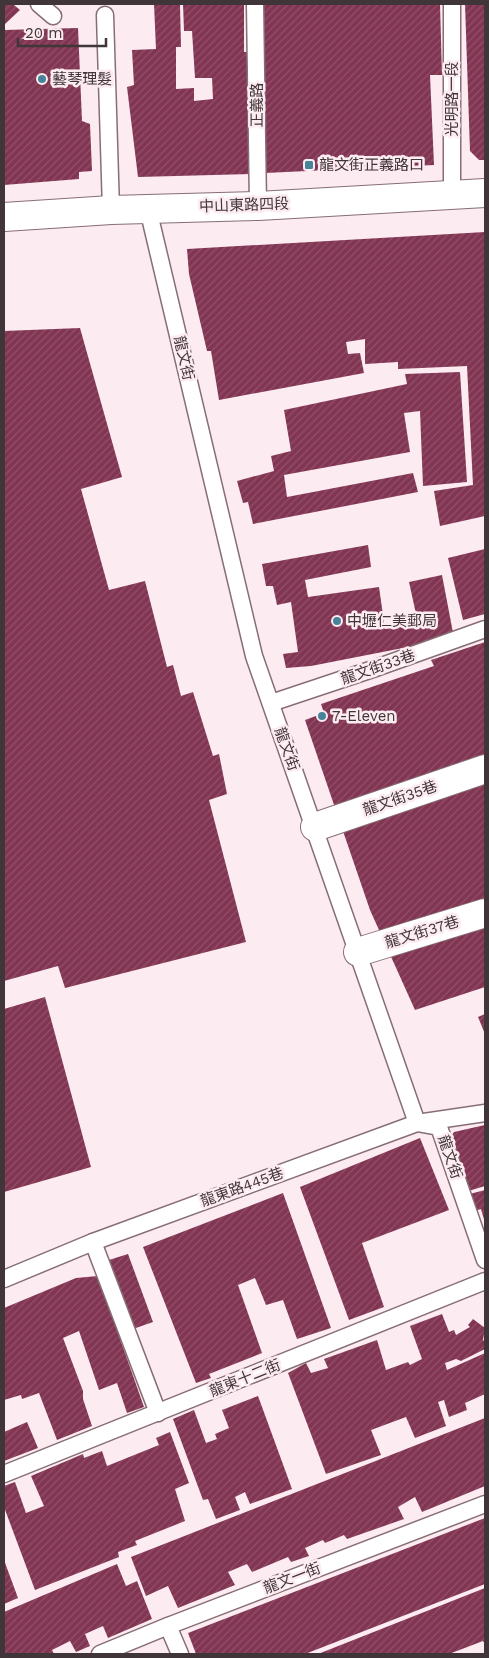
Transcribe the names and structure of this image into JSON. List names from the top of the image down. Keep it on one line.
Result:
{"streets":{"main road":["中山東路四段","龍文街35巷","龍文街37巷"],"lane":["光明路一段","正義路","龍文街","龍文街33巷","龍東路445巷","龍東十二街","龍文一街"]},"crossings":[["光明路一段","中山東路四段"],["正義路","中山東路四段"],["中山東路四段","龍文街"],["龍文街","龍文街33巷"],["龍文街","龍文街35巷"],["龍文街","龍文街37巷"],["龍文街","龍東路445巷"]],"places":{"other":["藝琴理髮","中壢仁美郵局","7-Eleven"],"transit":["龍文街正義路口"]},"scale_bar":"20 m"}
